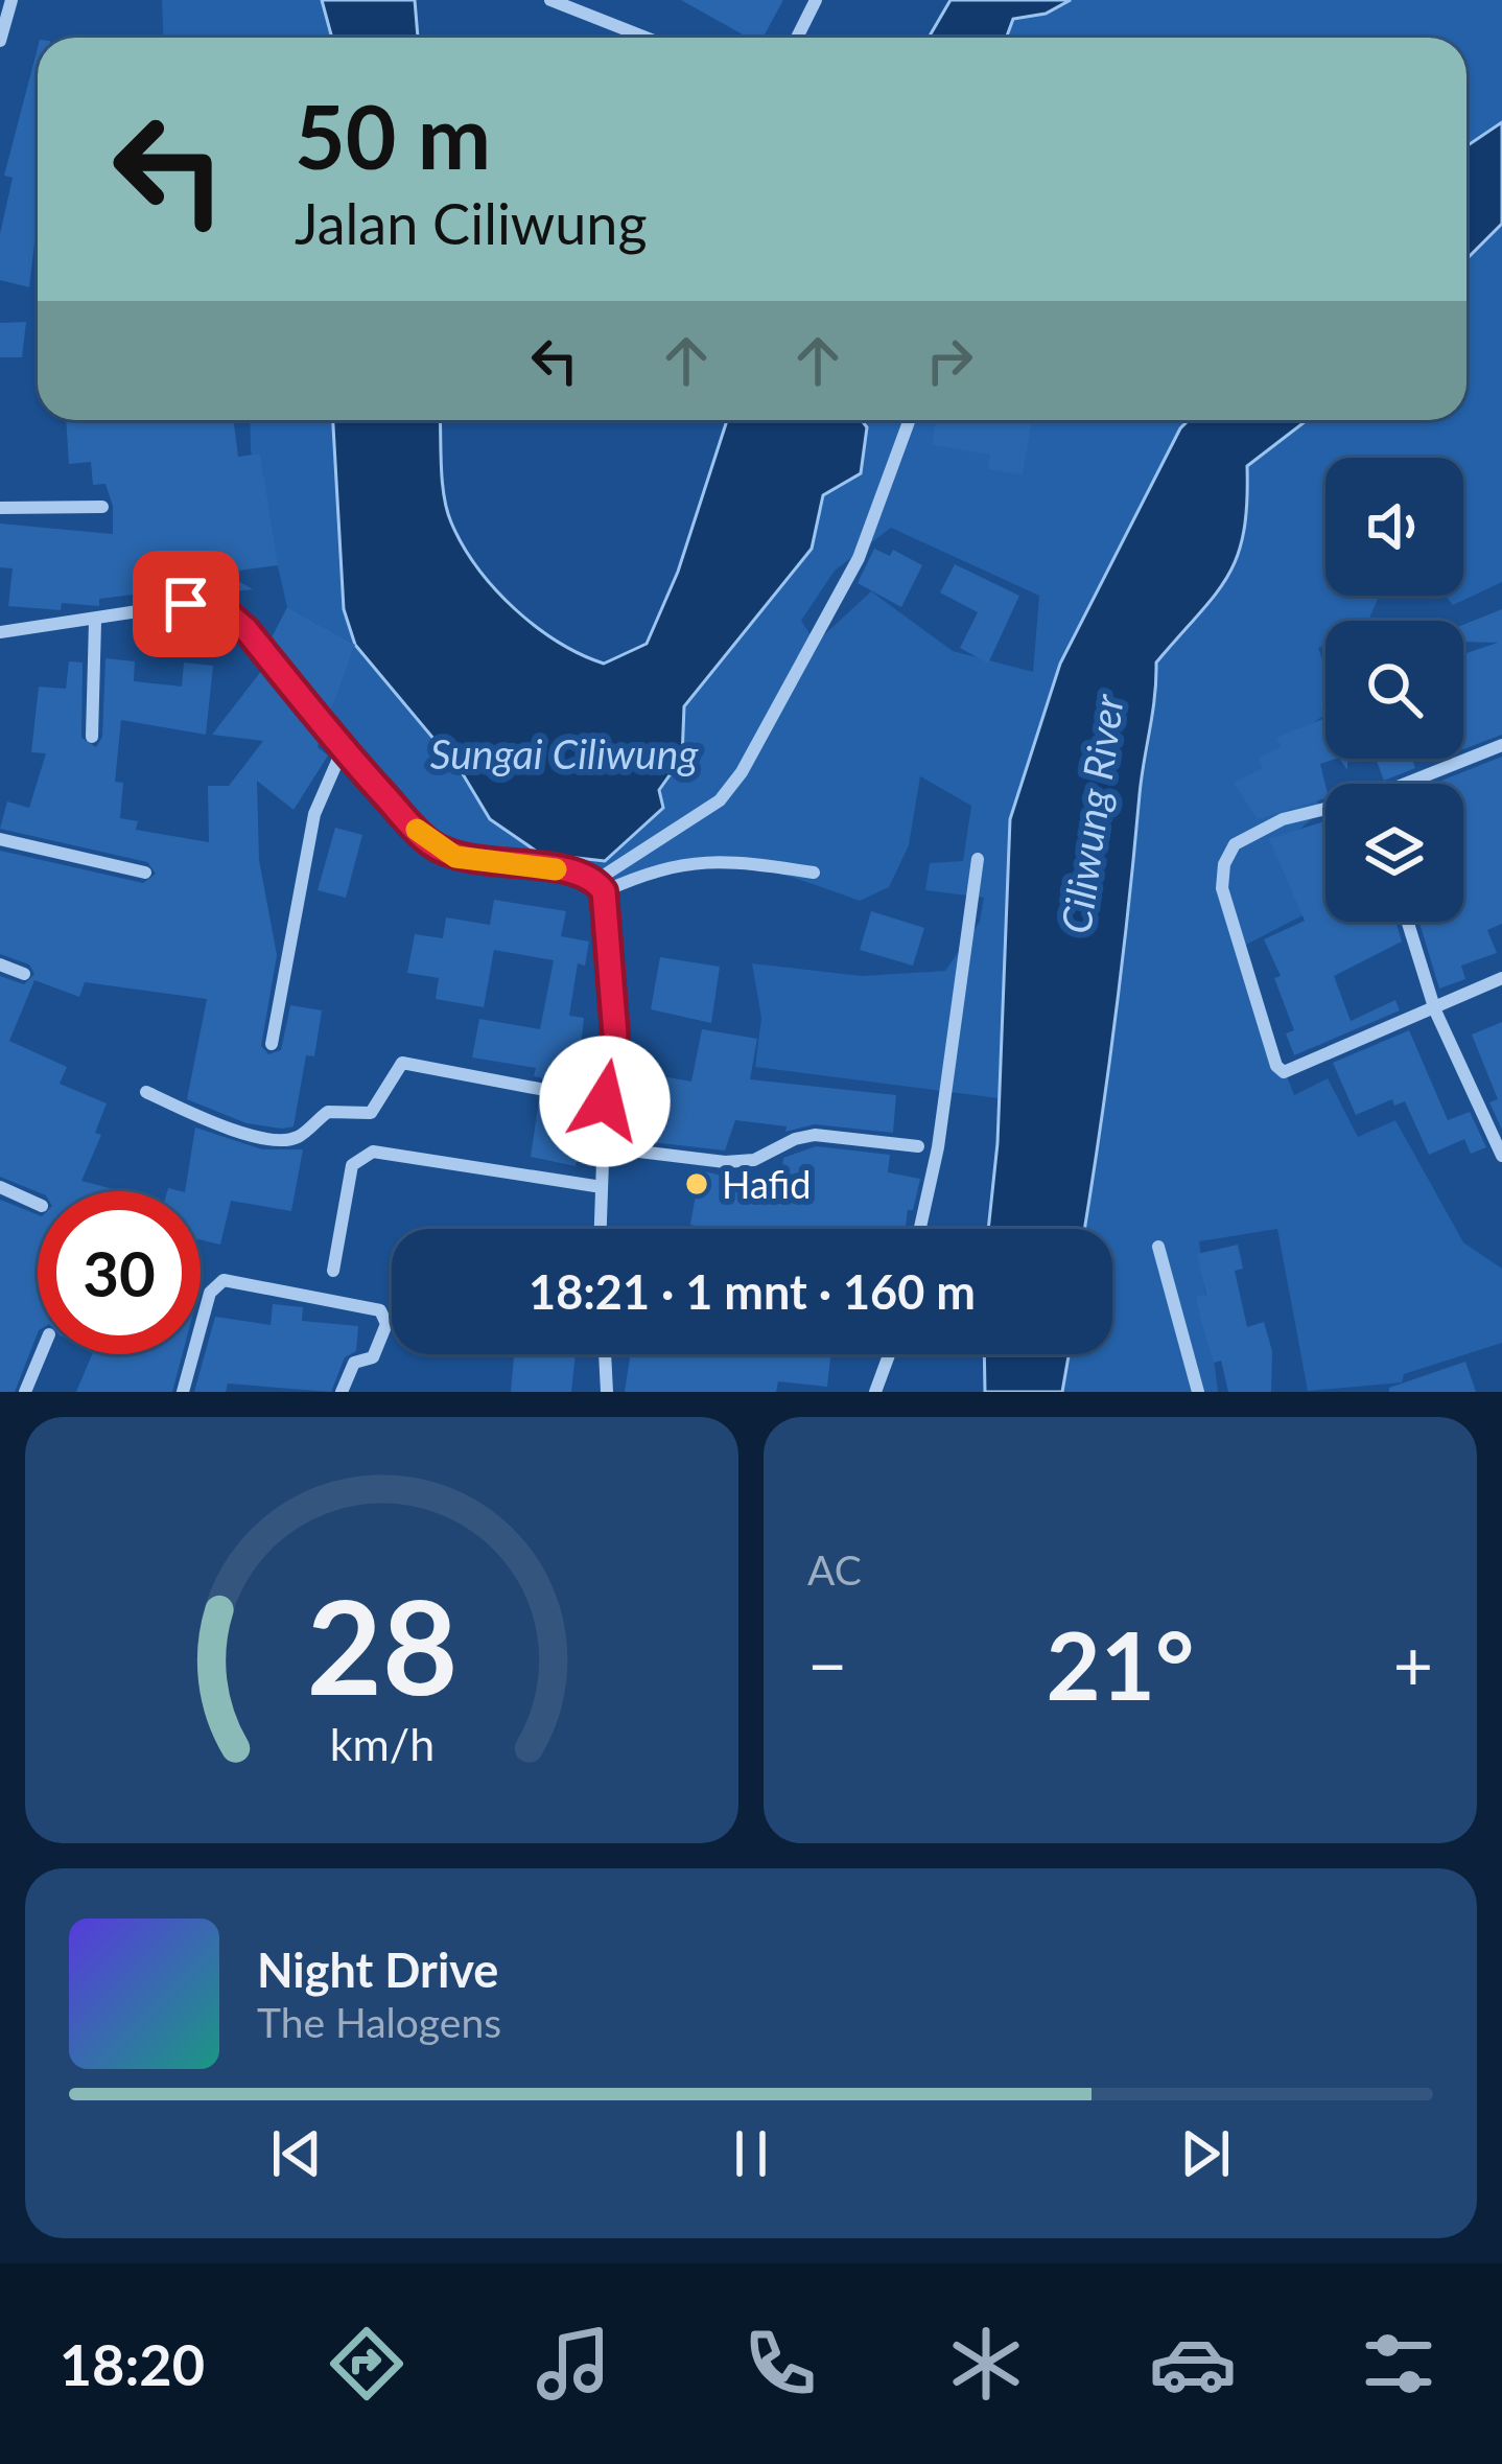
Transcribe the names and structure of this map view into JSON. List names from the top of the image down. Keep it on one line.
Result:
{"water":["Sungai Ciliwung","Ciliwung River"],"places":["Hafid"],"page":{"turn":["50 m","Jalan Ciliwung"],"limit":"30","trip":"18:21 · 1 mnt · 160 m","tile":"AC","heat":["−","21°","+"],"song":["Night Drive","The Halogens"],"tabs":"18:20","gauge":["28","km/h"]}}
